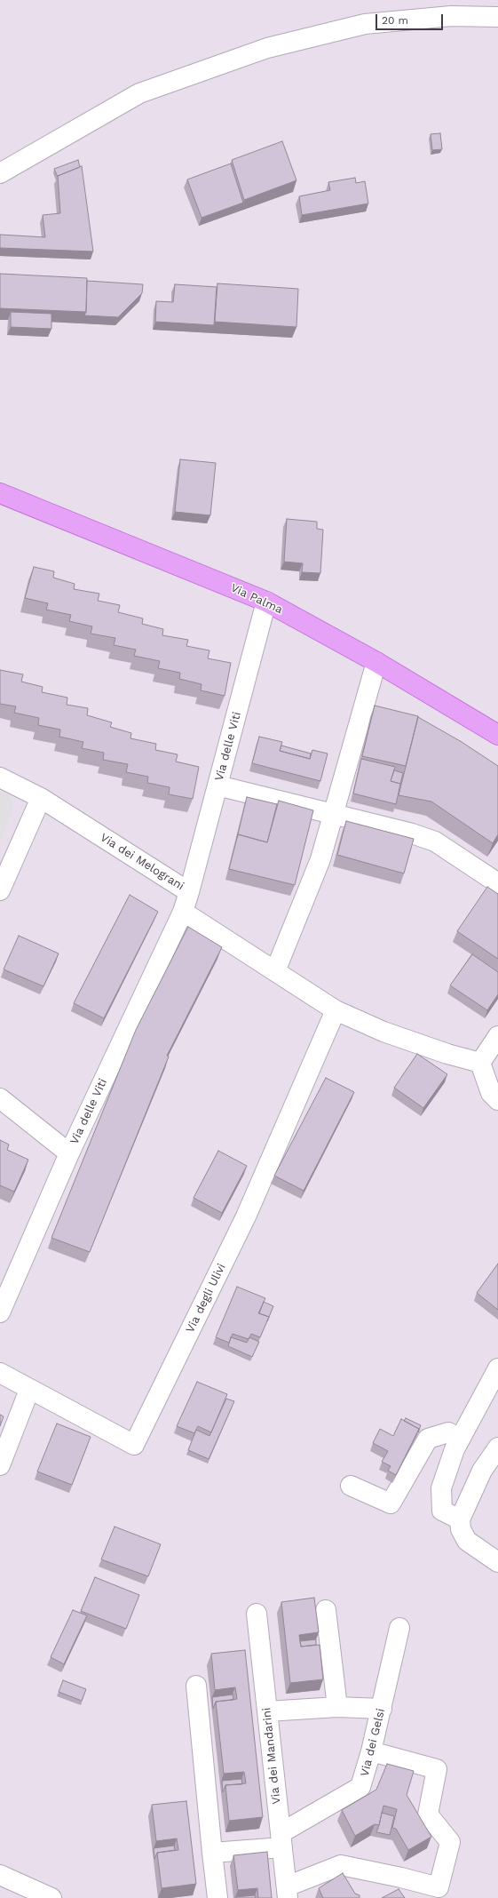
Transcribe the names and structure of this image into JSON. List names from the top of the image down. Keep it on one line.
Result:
{"streets":{"main road":["Via Palma"],"street":["Via delle Viti","Via dei Melograni","Via degli Ulivi","Via dei Gelsi","Via dei Mandarini"]},"crossings":[["Via Palma","Via delle Viti"],["Via delle Viti","Via dei Melograni"],["Via dei Gelsi","Via dei Mandarini"]],"scale_bar":"20 m"}
